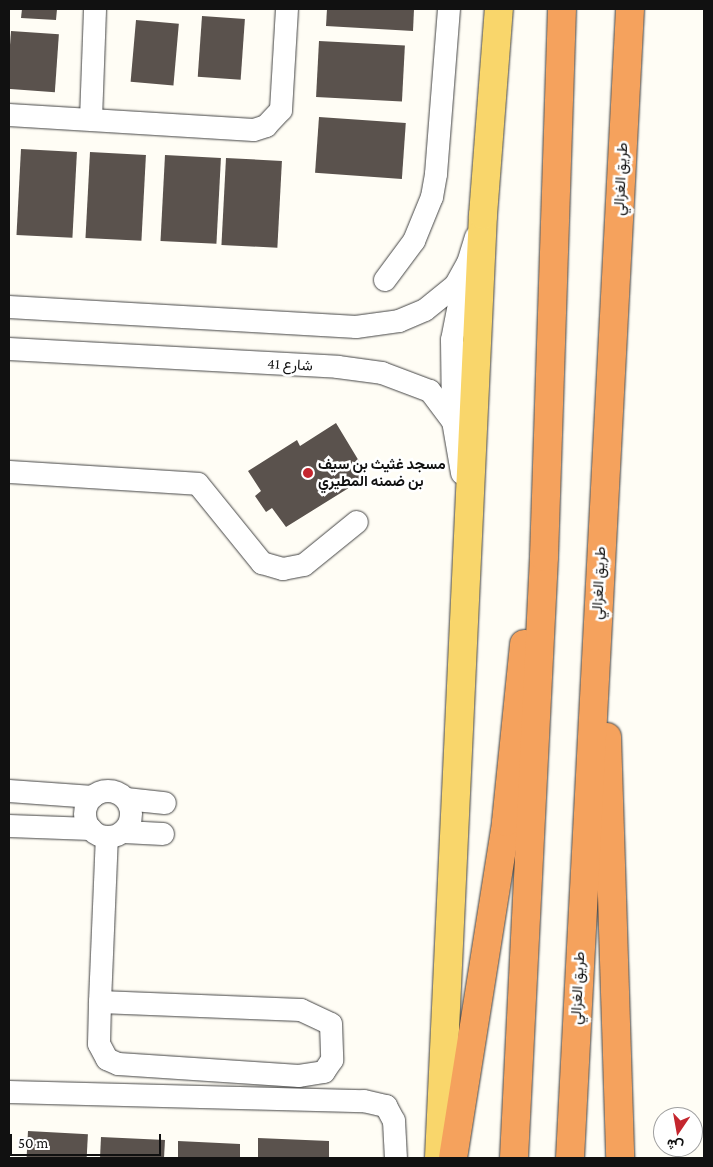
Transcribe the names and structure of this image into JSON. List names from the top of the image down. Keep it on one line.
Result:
{"streets":{"highway":["طريق الغزالي"],"street":["شارع 41"]},"places":["مسجد غثيث بن سيف بن ضمنه المطيري"],"scale_bar":"50 m","north":"bottom"}
